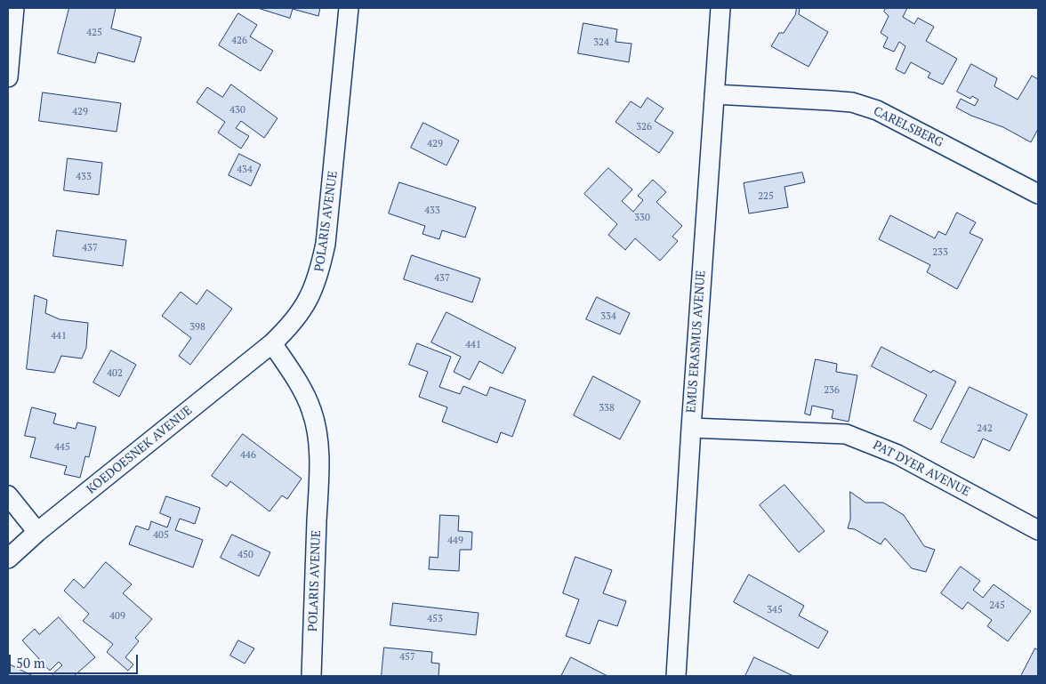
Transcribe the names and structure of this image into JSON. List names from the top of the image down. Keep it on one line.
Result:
{"streets":{"street":["CARELSBERG","POLARIS AVENUE","EMUS ERASMUS AVENUE","KOEDOESNEK AVENUE","PAT DYER AVENUE"]},"crossings":[["CARELSBERG","EMUS ERASMUS AVENUE"],["POLARIS AVENUE","KOEDOESNEK AVENUE"],["EMUS ERASMUS AVENUE","PAT DYER AVENUE"]],"house_numbers":["425","426","324","430","429","326","429","434","433","225","433","330","437","233","437","334","398","441","441","402","236","338","242","445","446","405","449","450","245","345","409","453","457"],"scale_bar":"50 m"}
